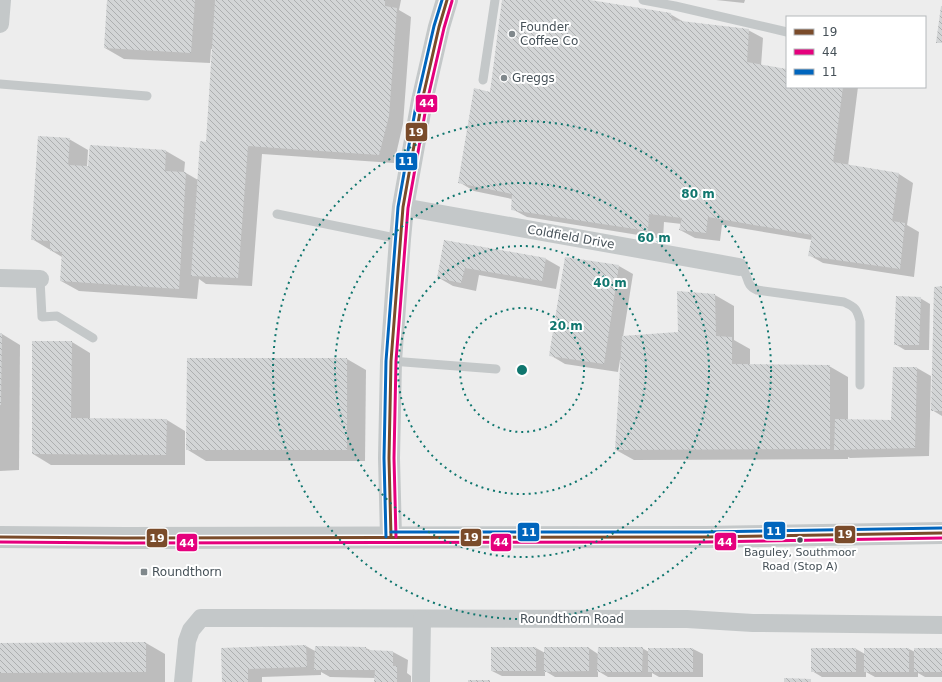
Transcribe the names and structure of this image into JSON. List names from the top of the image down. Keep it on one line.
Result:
{"streets":{"street":["Coldfield Drive","Roundthorn Road"]},"places":{"other":["Founder Coffee Co","Greggs","Baguley, Southmoor Road (Stop A)"],"transit":["Roundthorn"]},"lines":["transit line 19","transit line 11","transit line 44"],"legend":["19","44","11"],"rings":["80 m","60 m","40 m","20 m"]}
